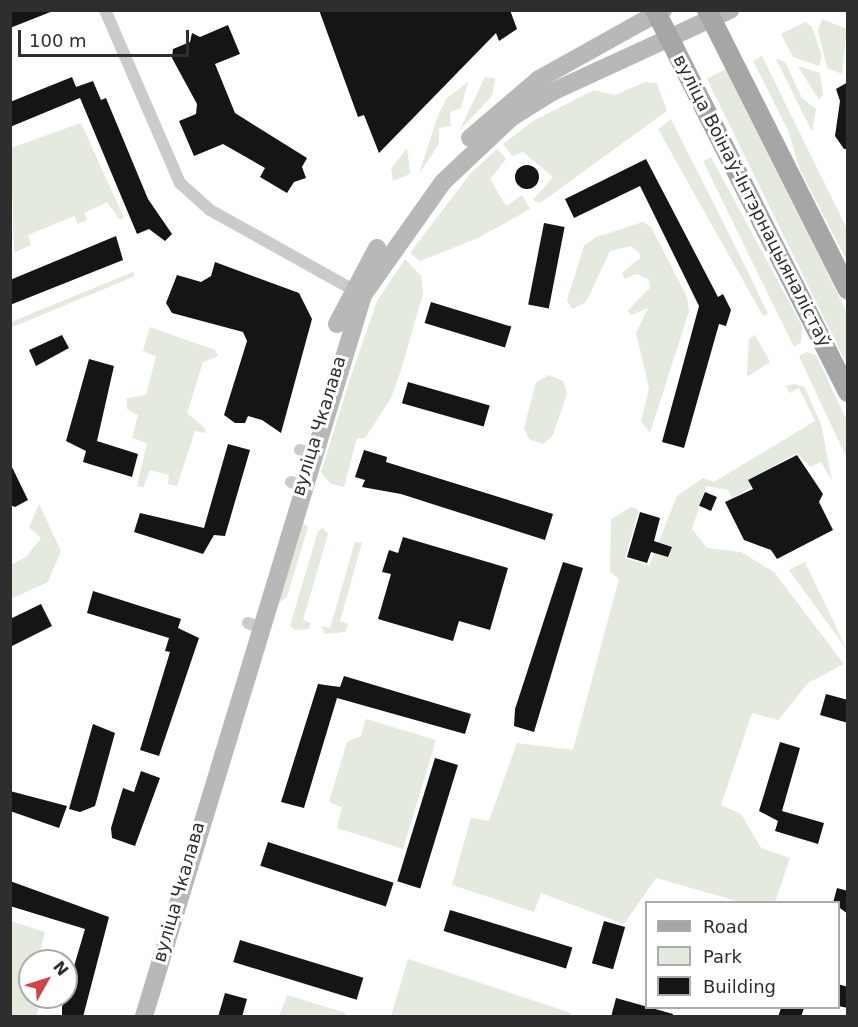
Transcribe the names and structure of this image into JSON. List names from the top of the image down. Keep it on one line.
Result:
{"streets":{"main road":["вуліца Воінаў-Інтэрнацыяналістаў","вуліца Чкалава"]},"crossings":[["вуліца Воінаў-Інтэрнацыяналістаў","вуліца Чкалава"]],"legend":["Road","Park","Building"],"scale_bar":"100 m","north":"top right"}
